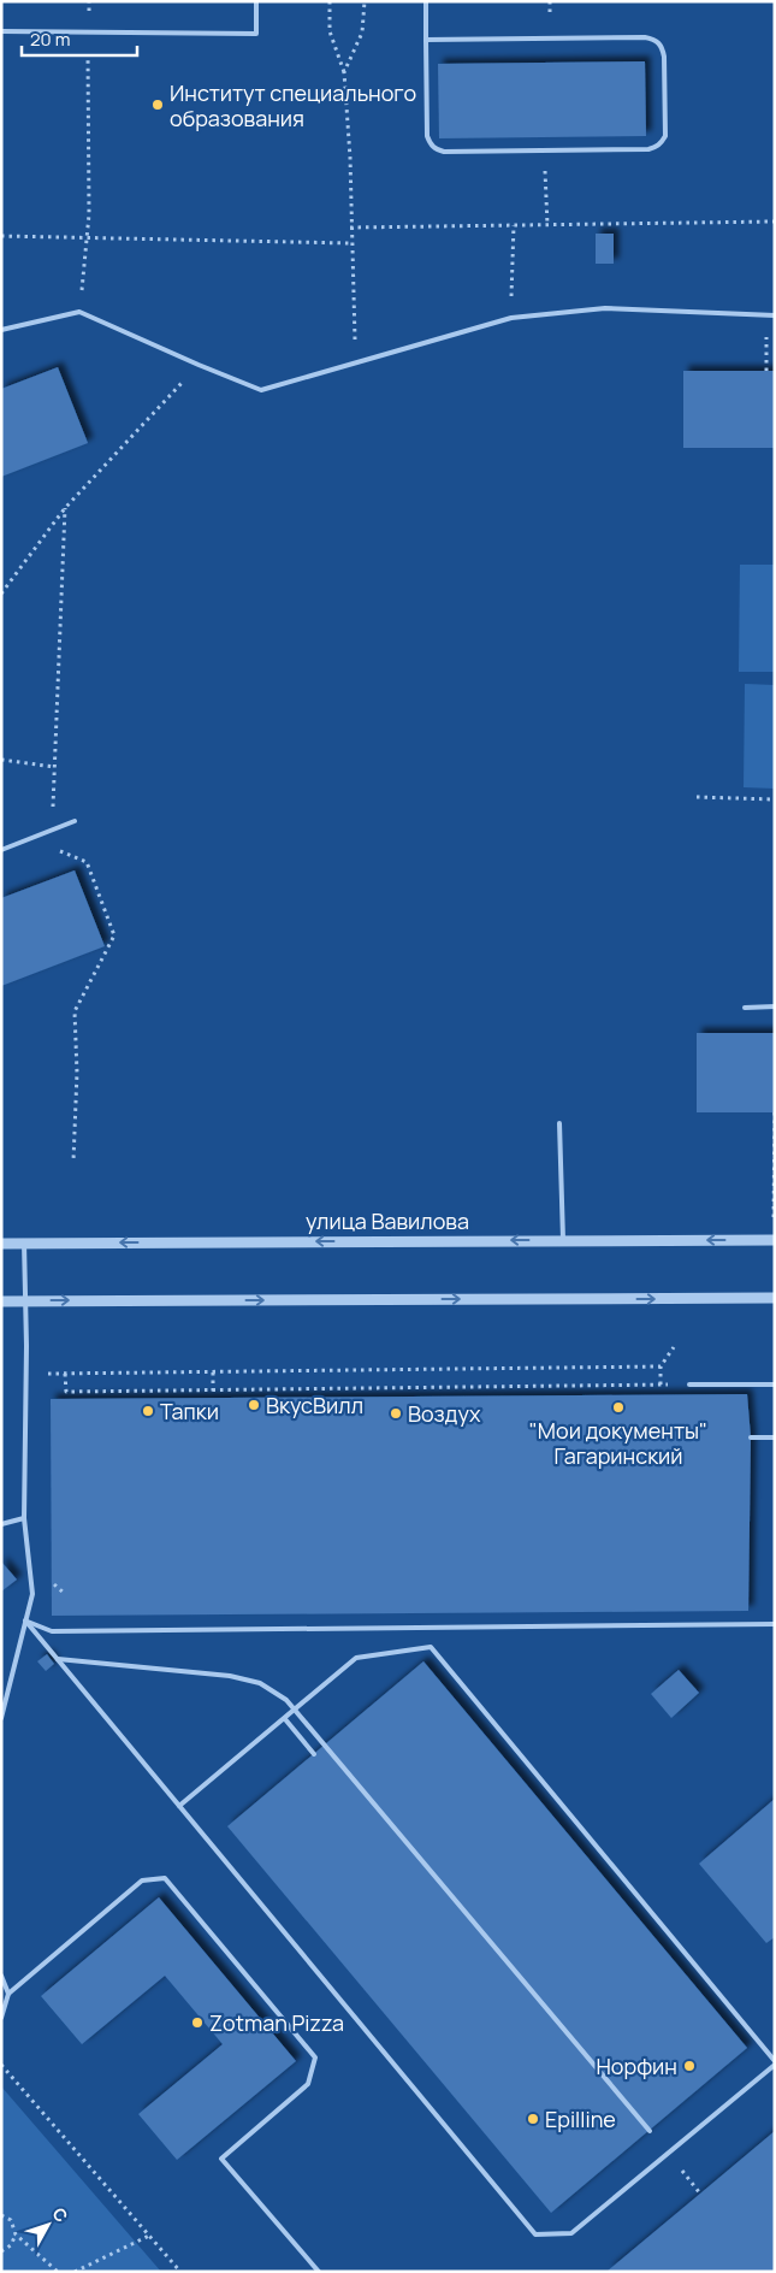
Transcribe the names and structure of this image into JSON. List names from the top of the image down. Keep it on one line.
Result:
{"streets":{"street":["улица Вавилова"]},"places":["Институт специального образования","ВкусВилл","\"Мои документы\" Гагаринский","Тапки","Воздух","Zotman Pizza","Норфин","Epilline"],"scale_bar":"20 m","north":"top right"}
